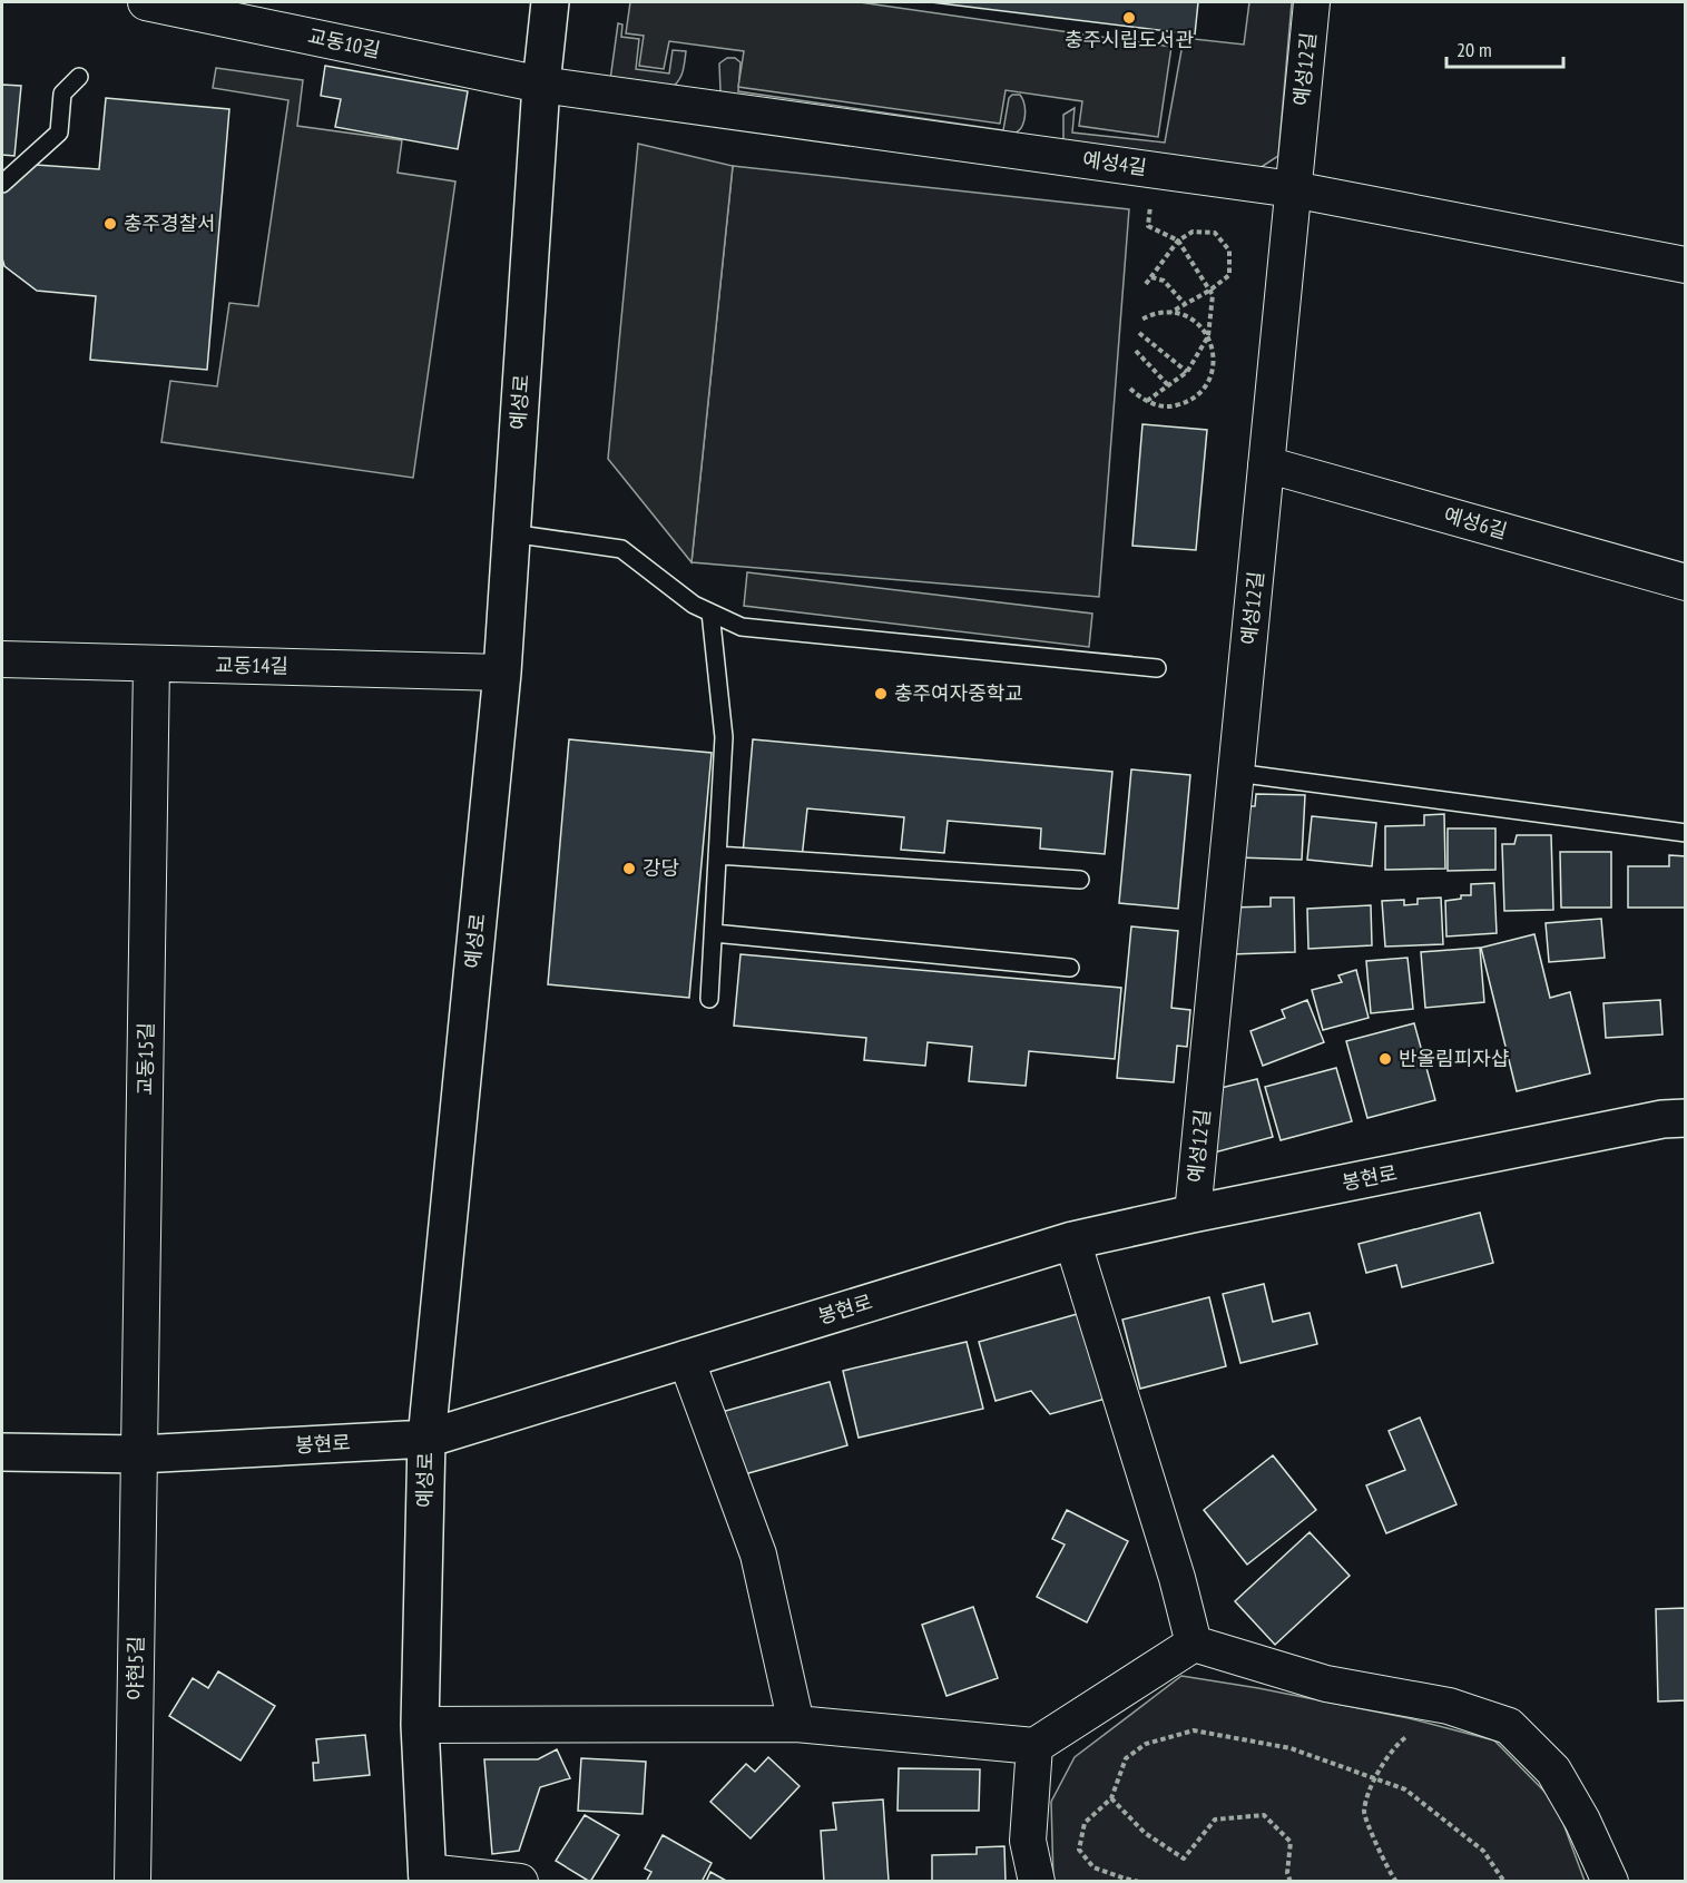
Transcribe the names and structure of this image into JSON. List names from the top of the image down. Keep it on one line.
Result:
{"streets":{"street":["교동10길","예성12길","예성4길","예성로","예성6길","교동14길","교동15길","봉현로","야현5길"]},"crossings":[["교동10길","예성4길"],["교동10길","예성로"],["예성12길","예성4길"],["예성12길","예성6길"],["예성12길","봉현로"],["예성4길","예성로"],["예성로","교동14길"],["예성로","봉현로"],["교동14길","교동15길"],["교동15길","봉현로"],["교동15길","야현5길"],["봉현로","야현5길"]],"places":["충주시립도서관","충주경찰서","충주여자중학교","강당","반올림피자샵"],"scale_bar":"20 m"}
